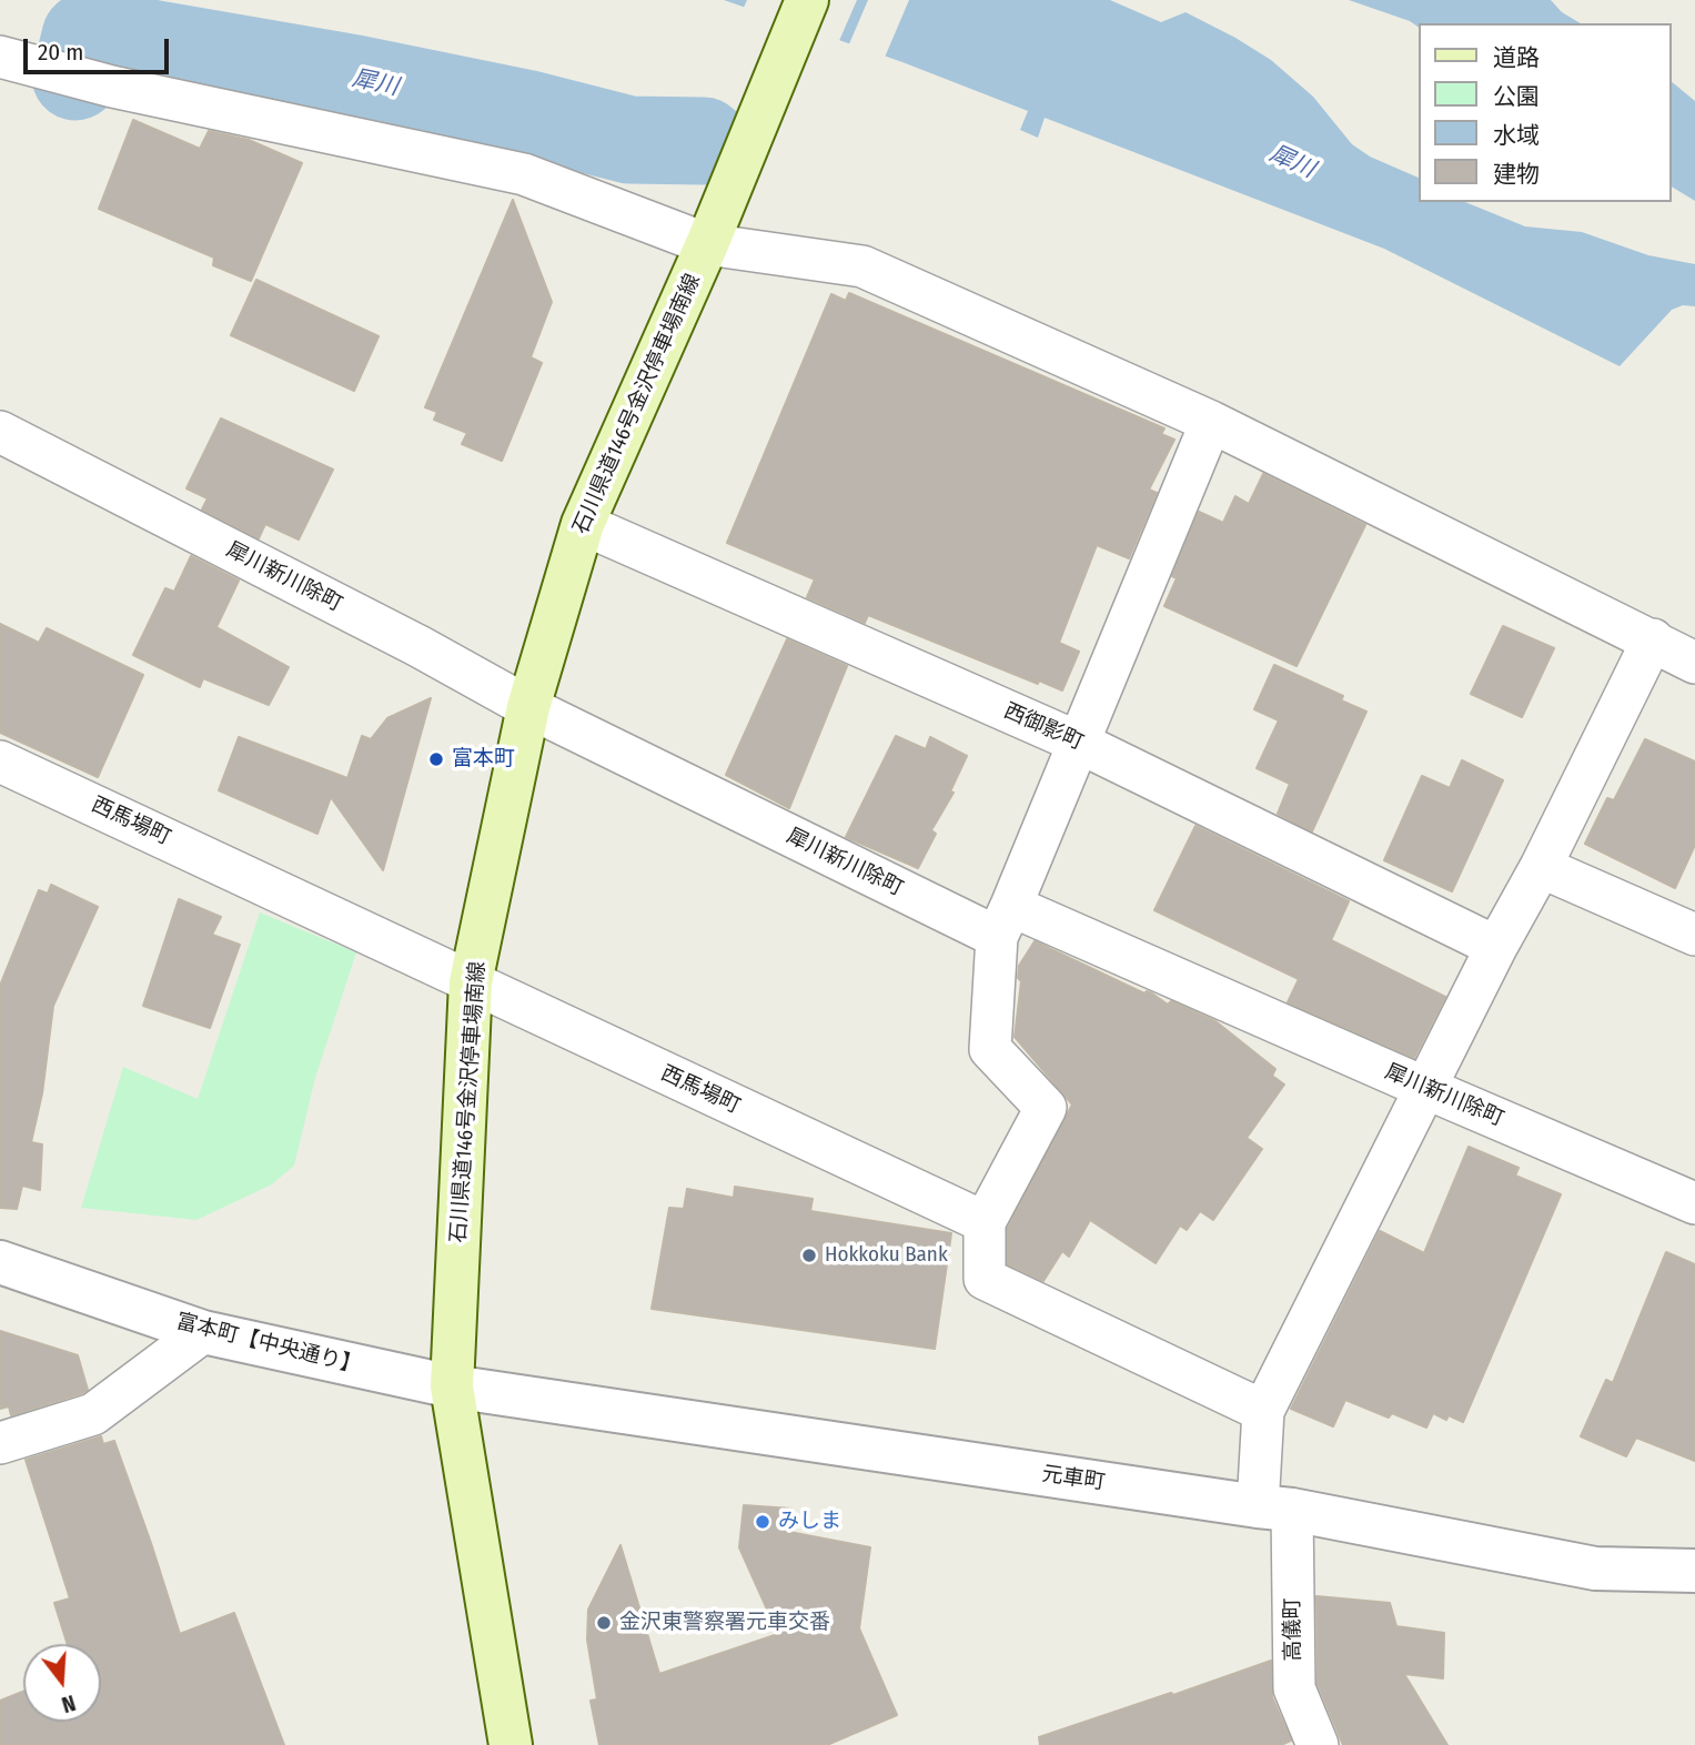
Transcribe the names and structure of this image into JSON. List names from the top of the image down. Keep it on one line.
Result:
{"streets":{"main road":["石川県道146号金沢停車場南線"],"street":["犀川新川除町","西御影町","西馬場町","富本町【中央通り】","元車町","高儀町"]},"crossings":[["石川県道146号金沢停車場南線","犀川新川除町"],["石川県道146号金沢停車場南線","西御影町"],["石川県道146号金沢停車場南線","西馬場町"],["石川県道146号金沢停車場南線","富本町【中央通り】"],["石川県道146号金沢停車場南線","元車町"],["富本町【中央通り】","元車町"],["元車町","高儀町"]],"water":["犀川"],"places":["富本町","Hokkoku Bank","みしま","金沢東警察署元車交番"],"legend":["道路","公園","水域","建物"],"scale_bar":"20 m","north":"bottom"}
